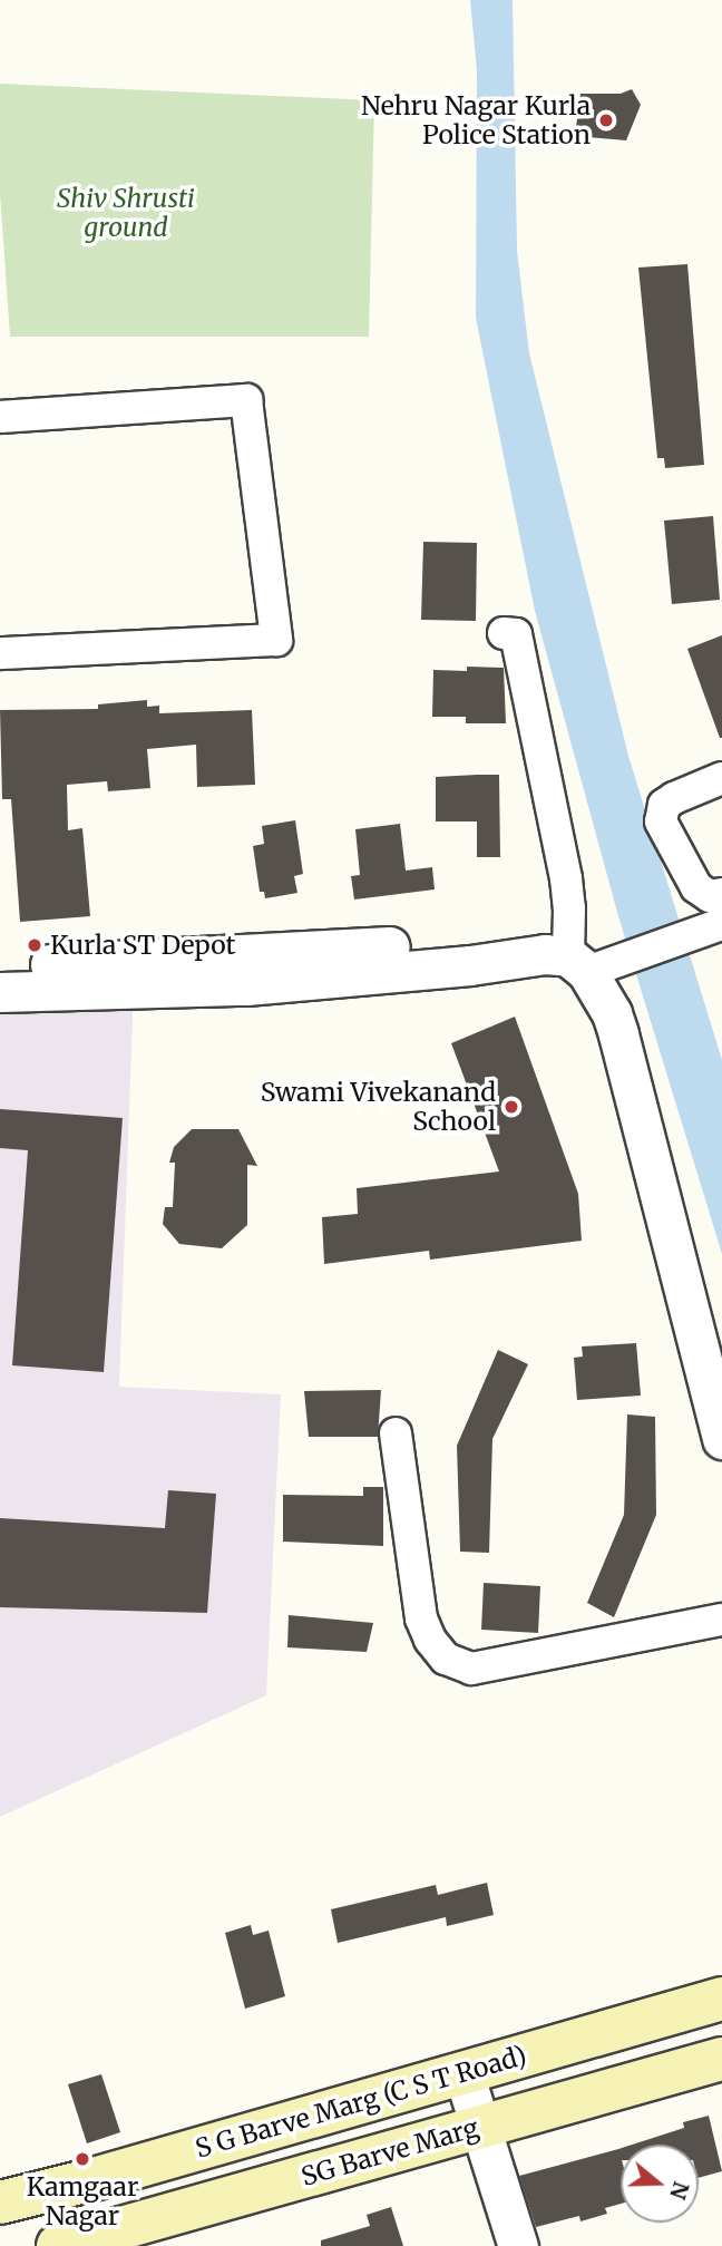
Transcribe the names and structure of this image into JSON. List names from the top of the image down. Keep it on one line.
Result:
{"streets":{"main road":["S G Barve Marg (C S T Road)","SG Barve Marg"]},"parks":["Shiv Shrusti ground"],"places":["Nehru Nagar Kurla Police Station","Kurla ST Depot","Swami Vivekanand School","Kamgaar Nagar"],"north":"right"}
